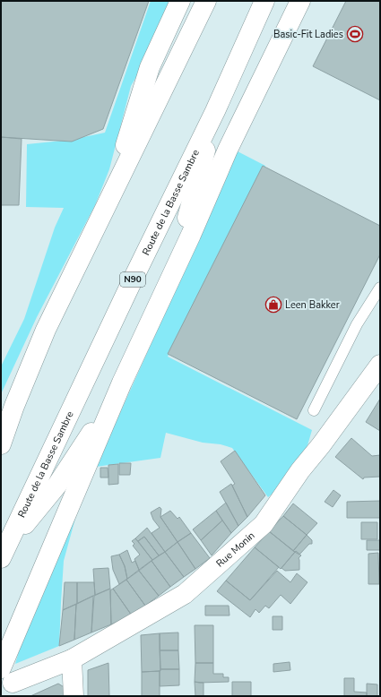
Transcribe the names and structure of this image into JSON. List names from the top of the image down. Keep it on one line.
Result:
{"streets":{"main road":["Route de la Basse Sambre","N90","Rue Monin"]},"places":{"sports":["Basic-Fit Ladies"],"shop":["Leen Bakker"]}}
